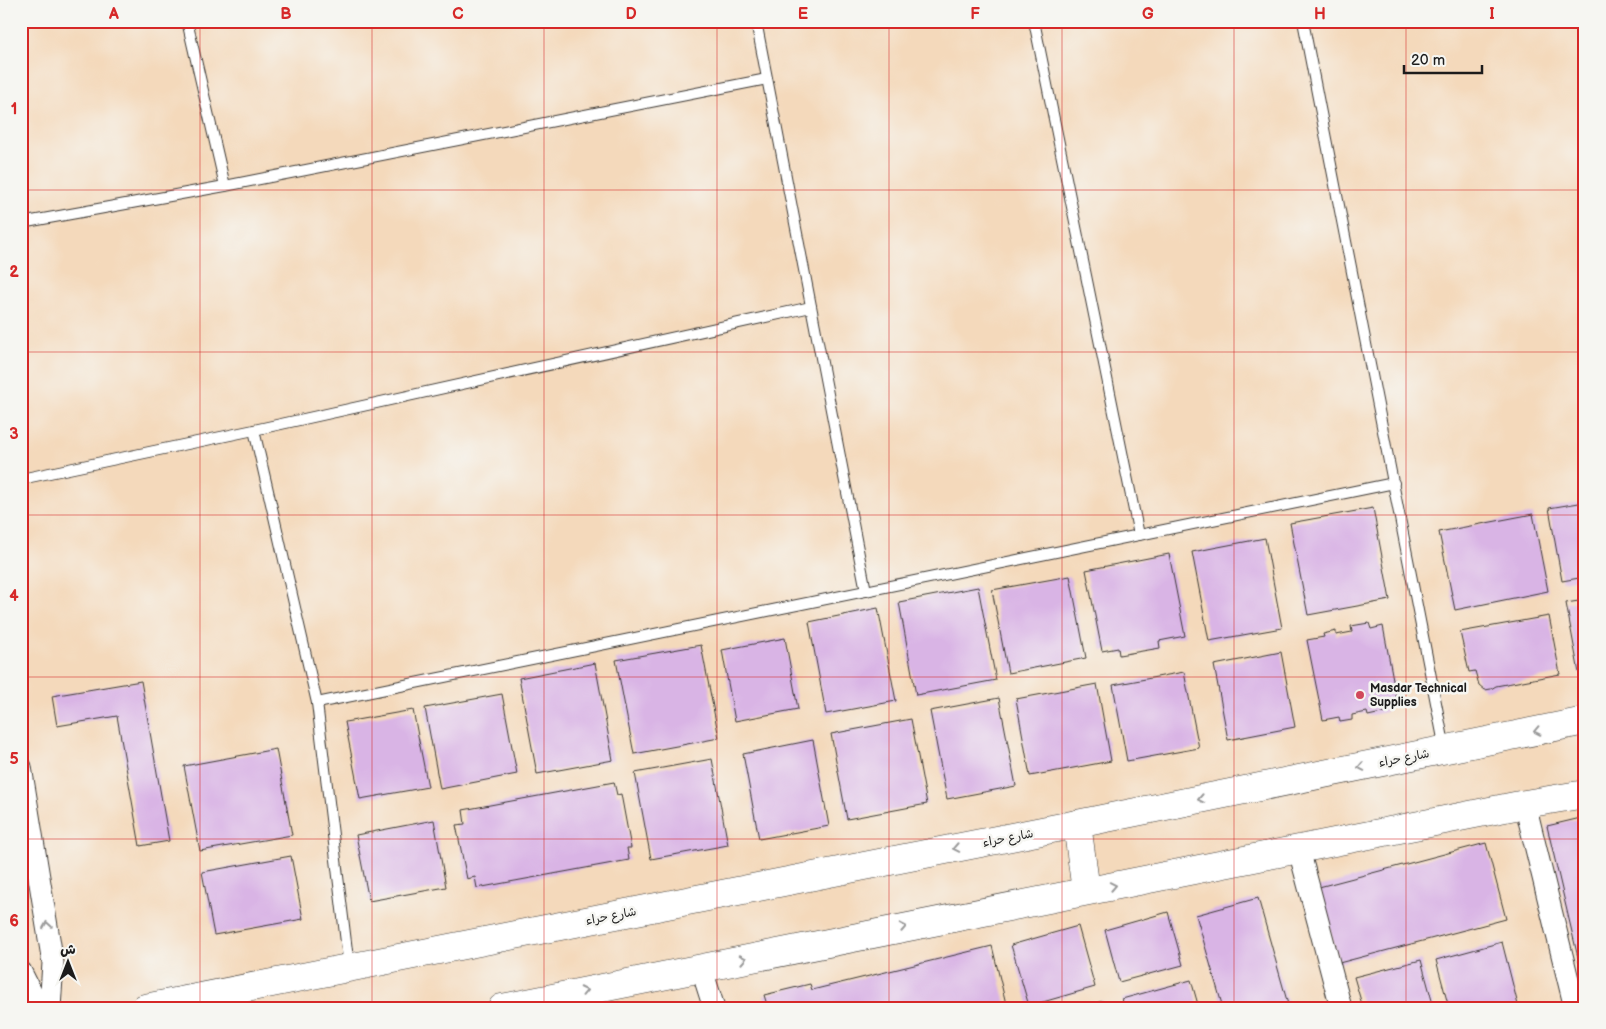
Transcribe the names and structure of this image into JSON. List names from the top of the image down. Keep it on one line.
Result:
{"streets":{"main road":["شارع حراء"]},"places":["Masdar Technical Supplies"],"scale_bar":"20 m","north":"top","grid":{"columns":["A","B","C","D","E","F","G","H","I"],"rows":["1","2","3","4","5","6"]}}
